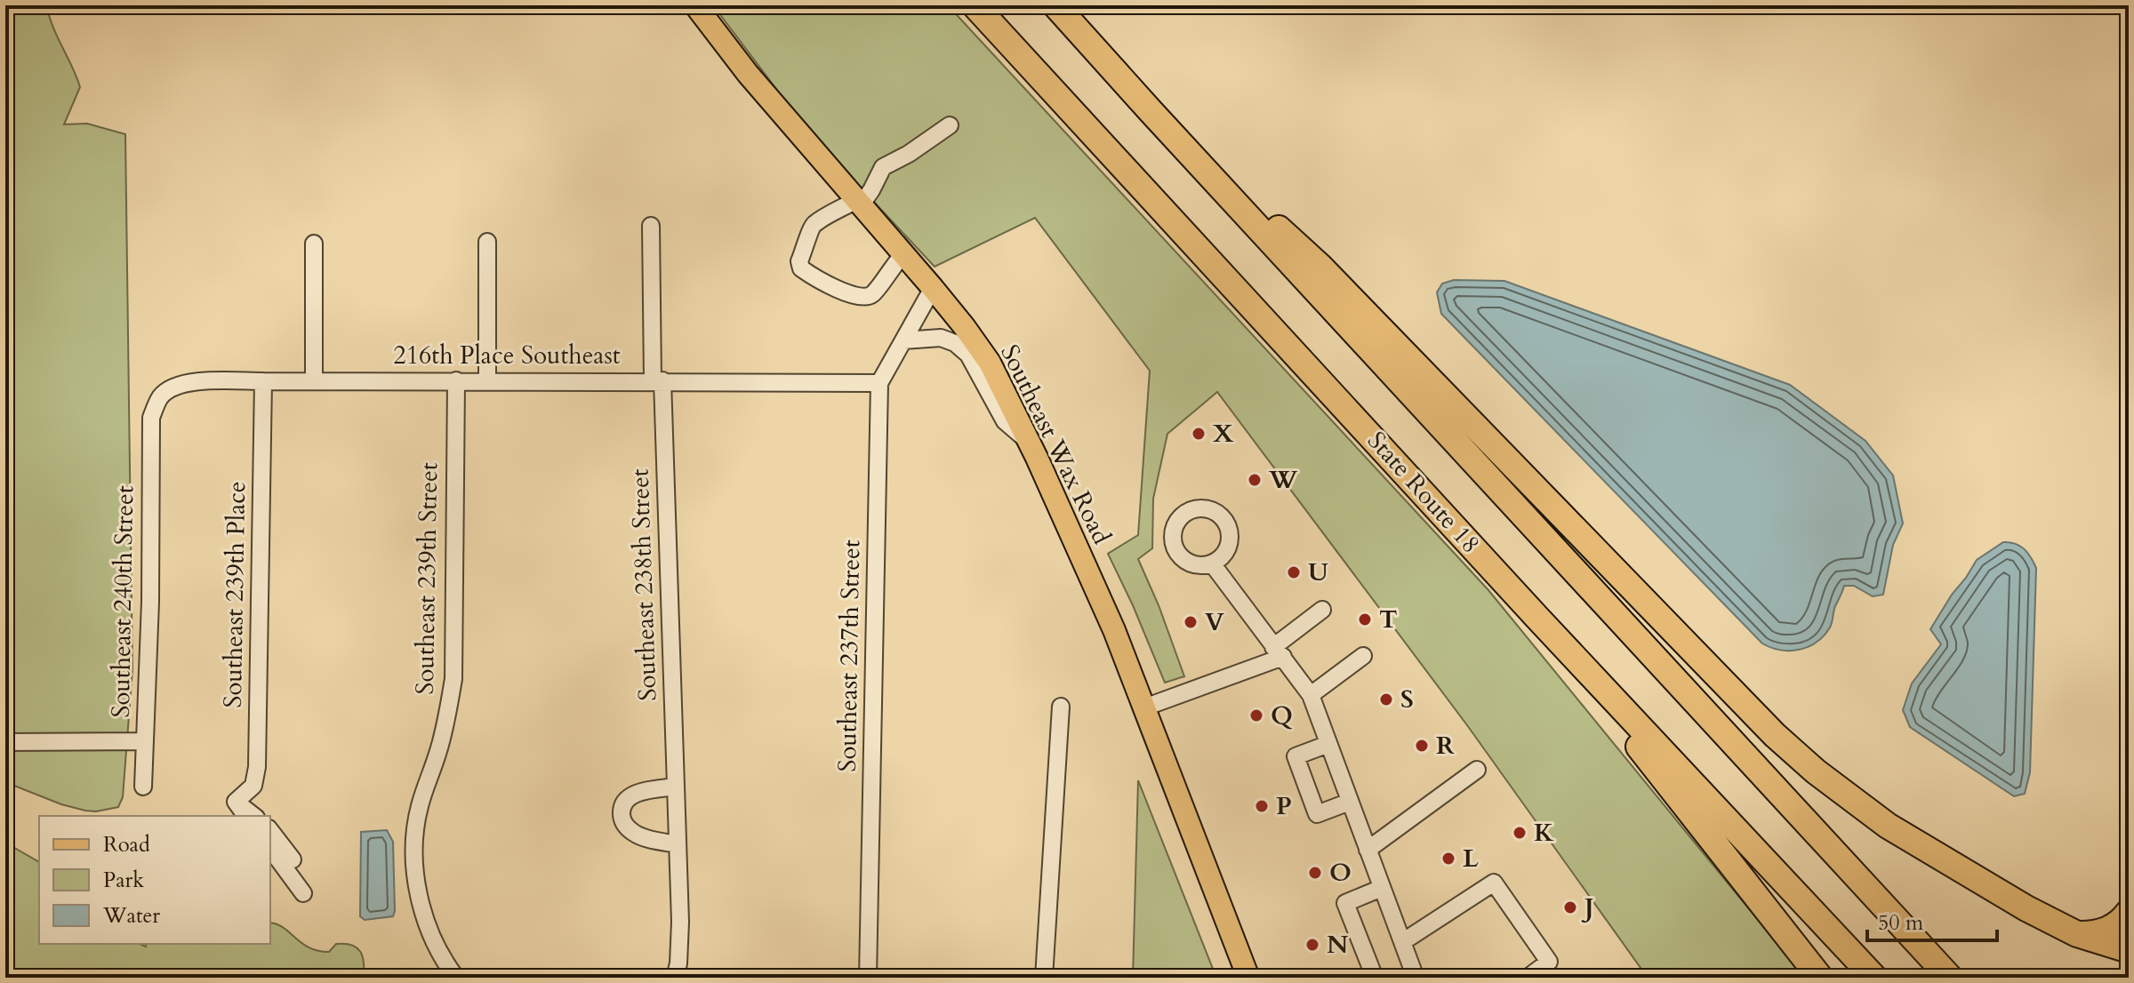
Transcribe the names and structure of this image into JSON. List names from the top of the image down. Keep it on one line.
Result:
{"streets":{"highway":["State Route 18"],"main road":["Southeast Wax Road"],"street":["216th Place Southeast","Southeast 239th Street","Southeast 238th Street","Southeast 239th Place","Southeast 240th Street","Southeast 237th Street"]},"crossings":[["216th Place Southeast","Southeast 239th Street"],["216th Place Southeast","Southeast 238th Street"],["216th Place Southeast","Southeast 239th Place"],["216th Place Southeast","Southeast 240th Street"],["216th Place Southeast","Southeast 237th Street"],["Southeast Wax Road","Southeast 237th Street"]],"places":["X","W","U","T","V","S","Q","R","P","K","L","O","J","N"],"legend":["Road","Park","Water"],"scale_bar":"50 m"}
